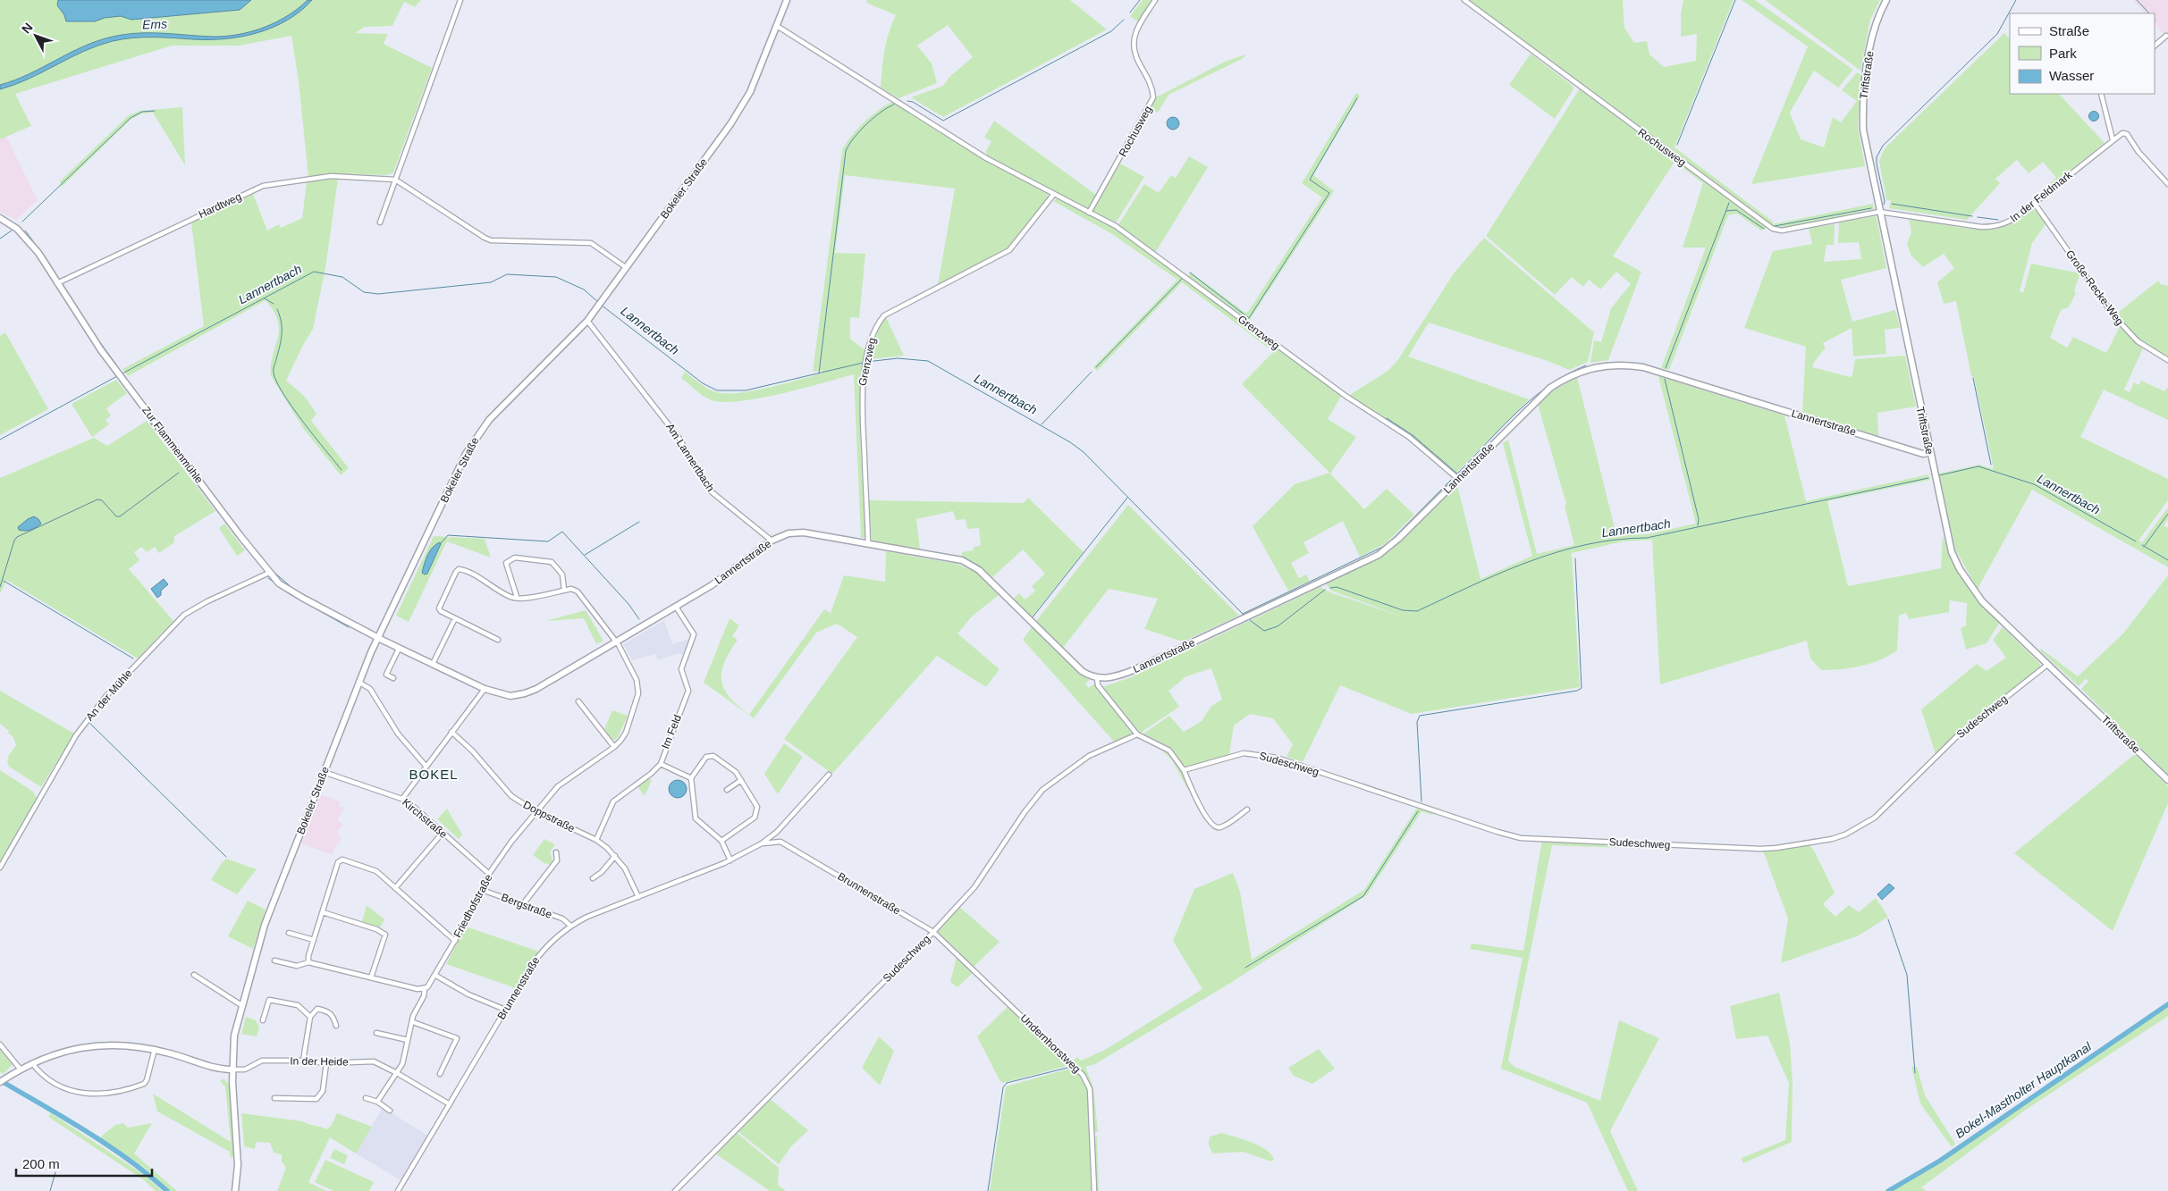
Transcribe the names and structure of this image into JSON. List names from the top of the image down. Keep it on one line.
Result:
{"streets":{"street":["Triftstraße","Rochusweg","Bokeler Straße","In der Feldmark","Hardtweg","Große-Recke-Weg","Grenzweg","Lannertstraße","Zur Flammenmühle","Am Lannertbach","An der Mühle","Sudeschweg","Im Feld","Doppstraße","Kirchstraße","Brunnenstraße","Friedhofstraße","Bergstraße","Undernhorstweg","In der Heide"]},"crossings":[["Triftstraße","Rochusweg"],["Triftstraße","In der Feldmark"],["Triftstraße","Lannertstraße"],["Triftstraße","Sudeschweg"],["Rochusweg","In der Feldmark"],["Rochusweg","Grenzweg"],["Bokeler Straße","Hardtweg"],["Bokeler Straße","Grenzweg"],["Bokeler Straße","Lannertstraße"],["Bokeler Straße","Zur Flammenmühle"],["Bokeler Straße","Am Lannertbach"],["Bokeler Straße","Kirchstraße"],["Bokeler Straße","In der Heide"],["In der Feldmark","Große-Recke-Weg"],["Hardtweg","Zur Flammenmühle"],["Grenzweg","Lannertstraße"],["Lannertstraße","Zur Flammenmühle"],["Lannertstraße","Am Lannertbach"],["Lannertstraße","Im Feld"],["Lannertstraße","Friedhofstraße"],["Zur Flammenmühle","An der Mühle"],["Sudeschweg","Brunnenstraße"],["Sudeschweg","Undernhorstweg"],["Im Feld","Doppstraße"],["Doppstraße","Brunnenstraße"],["Doppstraße","Friedhofstraße"],["Kirchstraße","Friedhofstraße"],["Brunnenstraße","Bergstraße"],["Brunnenstraße","Undernhorstweg"],["Brunnenstraße","In der Heide"],["Friedhofstraße","Bergstraße"],["Friedhofstraße","In der Heide"]],"districts":["BOKEL"],"water":["Ems","Lannertbach","Bokel-Mastholter Hauptkanal"],"legend":["Straße","Park","Wasser"],"scale_bar":"200 m","north":"top left"}
